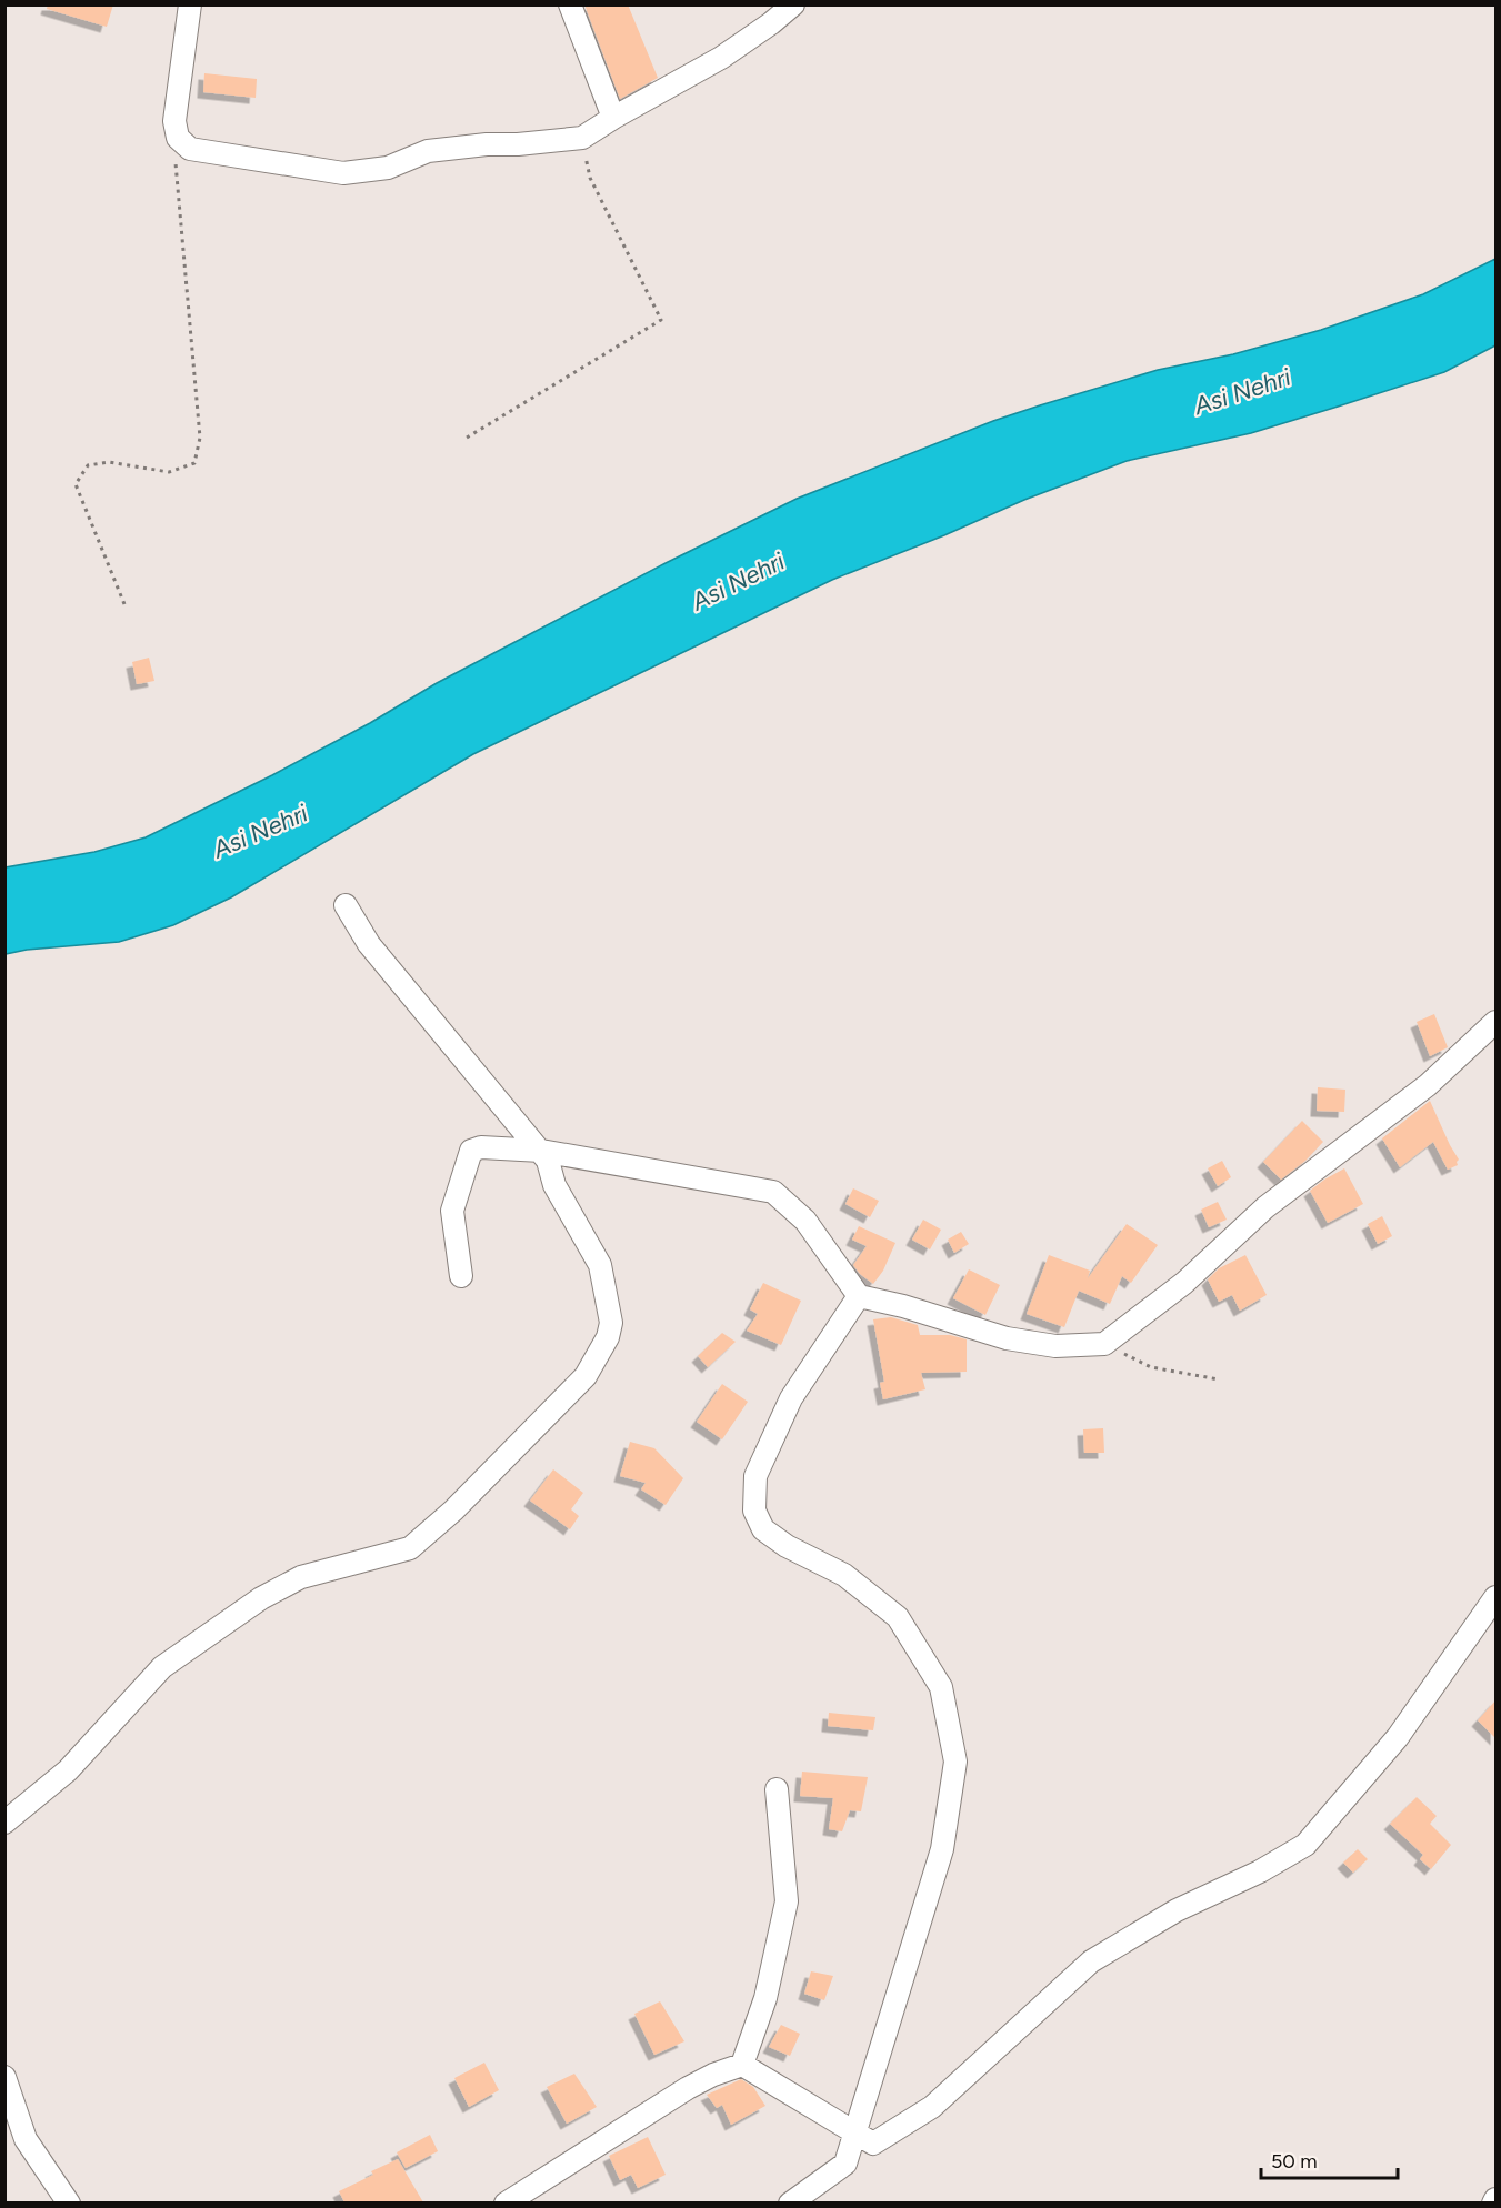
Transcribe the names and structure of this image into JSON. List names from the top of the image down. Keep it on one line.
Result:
{"water":["Asi Nehri"],"scale_bar":"50 m"}
